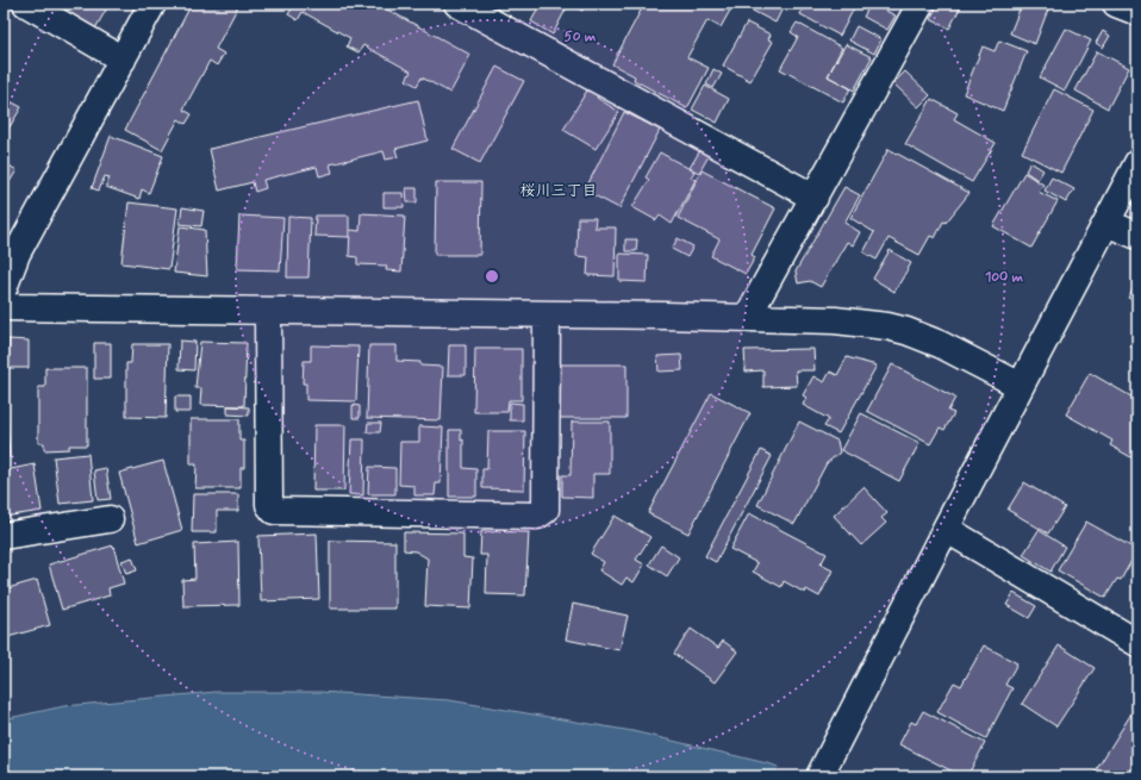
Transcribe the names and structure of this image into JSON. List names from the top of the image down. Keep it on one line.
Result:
{"districts":["桜川三丁目"],"rings":["50 m","100 m"]}
